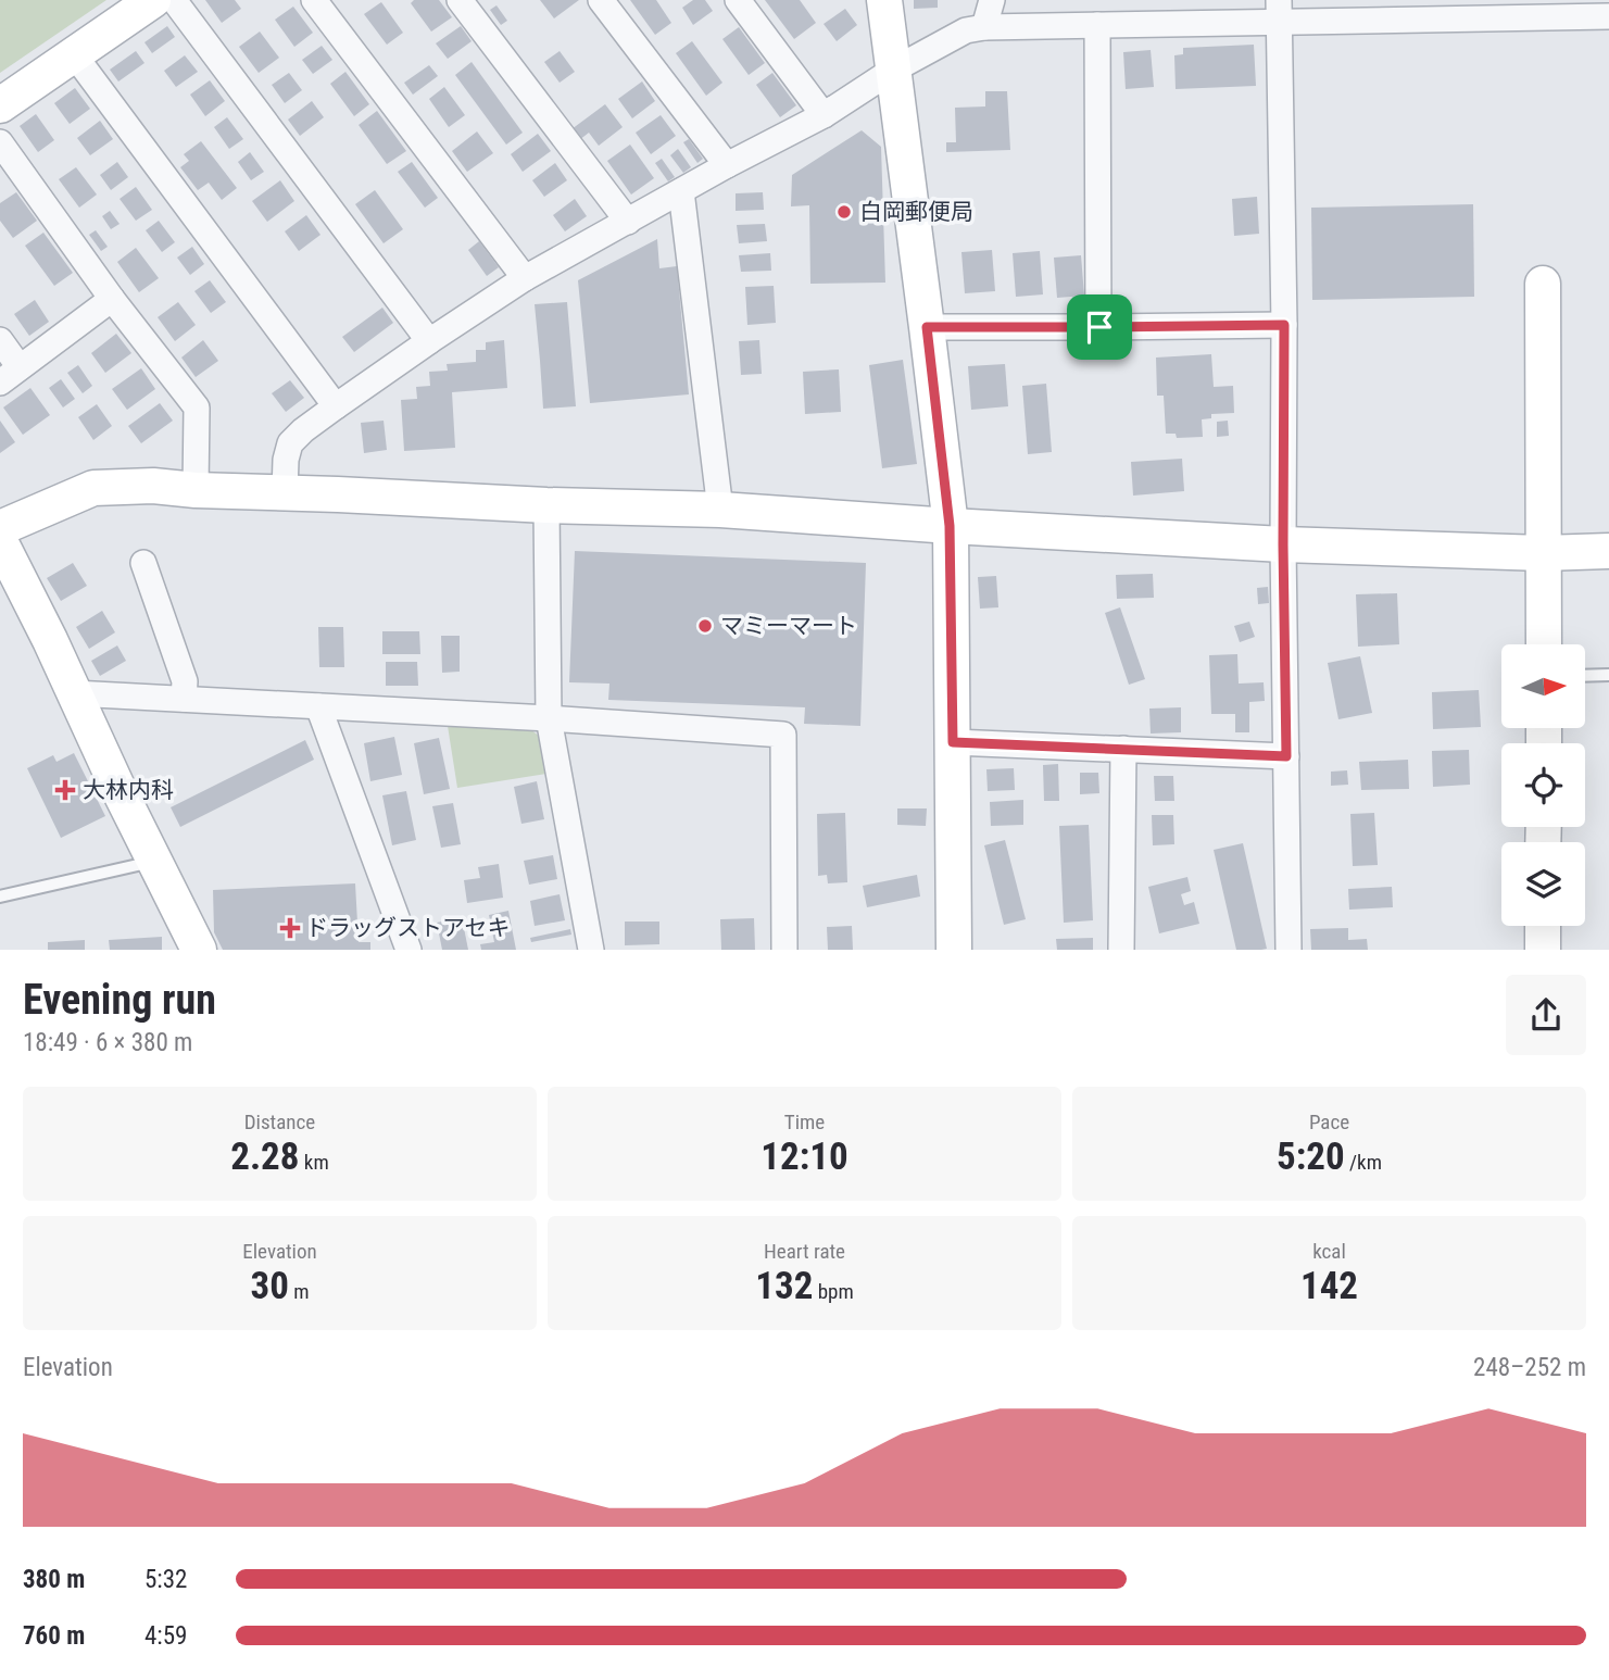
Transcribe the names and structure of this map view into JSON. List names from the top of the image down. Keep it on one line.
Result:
{"places":{"other":["白岡郵便局","マミーマート"],"health":["大林内科","ドラッグストアセキ"]},"north":"right","page":{"heading":["Evening run","18:49 · 6 × 380 m"],"stats":[["Distance","2.28 km"],["Time","12:10"],["Pace","5:20 /km"],["Elevation","30 m"],["Heart rate","132 bpm"],["kcal","142"]],"chart":["Elevation","248–252 m"],"list":[{"name":"380 m","note":"5:32"},{"name":"760 m","note":"4:59"}]}}
